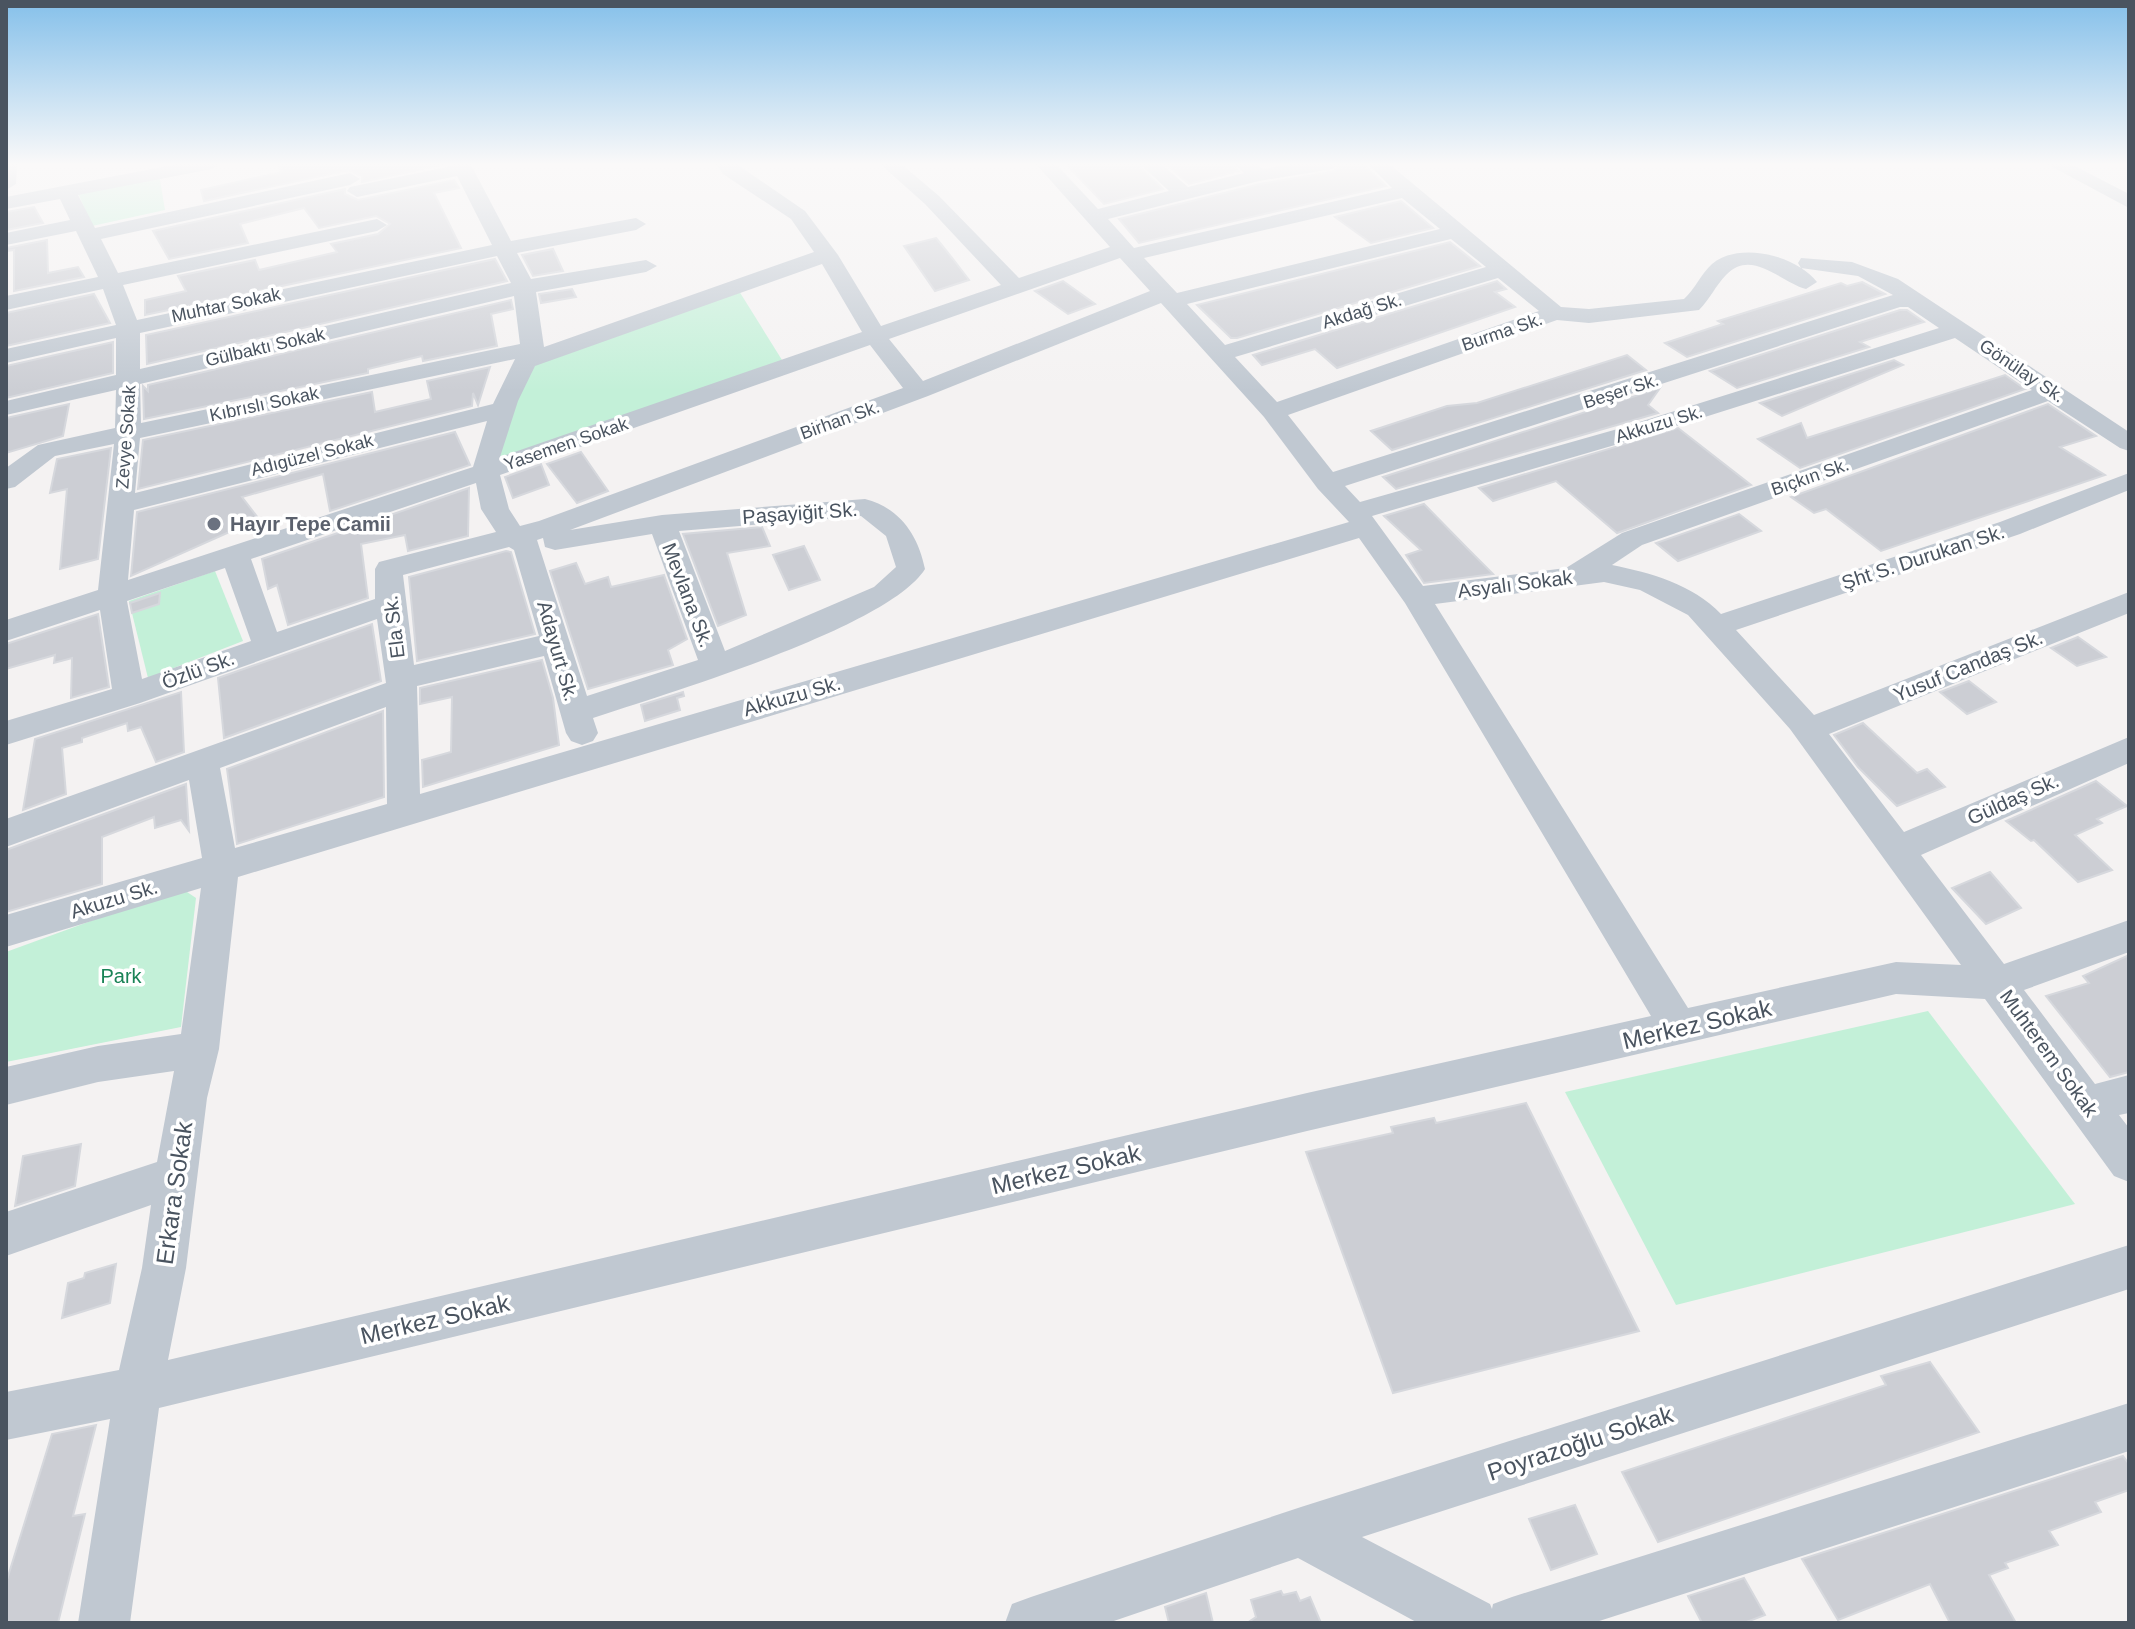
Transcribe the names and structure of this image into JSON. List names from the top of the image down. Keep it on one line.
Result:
{"streets":{"street":["Muhtar Sokak","Akdağ Sk.","Burma Sk.","Gülbaktı Sokak","Gönülay Sk.","Beşer Sk.","Kıbrıslı Sokak","Birhan Sk.","Akkuzu Sk.","Zevye Sokak","Yasemen Sokak","Adıgüzel Sokak","Bıçkın Sk.","Paşayiğit Sk.","Şht S. Durukan Sk.","Asyalı Sokak","Mevlana Sk.","Ela Sk.","Adayurt Sk.","Yusuf Candaş Sk.","Özlü Sk.","Güldaş Sk.","Akuzu Sk.","Merkez Sokak","Muhterem Sokak","Erkara Sokak","Poyrazoğlu Sokak"]},"crossings":[["Muhtar Sokak","Zevye Sokak"],["Akdağ Sk.","Burma Sk."],["Burma Sk.","Gönülay Sk."],["Gülbaktı Sokak","Zevye Sokak"],["Gönülay Sk.","Beşer Sk."],["Gönülay Sk.","Akkuzu Sk."],["Gönülay Sk.","Bıçkın Sk."],["Kıbrıslı Sokak","Zevye Sokak"],["Birhan Sk.","Paşayiğit Sk."],["Birhan Sk.","Ela Sk."],["Birhan Sk.","Adayurt Sk."],["Akkuzu Sk.","Ela Sk."],["Akkuzu Sk.","Adayurt Sk."],["Akkuzu Sk.","Akuzu Sk."],["Akkuzu Sk.","Erkara Sokak"],["Zevye Sokak","Yasemen Sokak"],["Zevye Sokak","Adıgüzel Sokak"],["Zevye Sokak","Özlü Sk."],["Yasemen Sokak","Adayurt Sk."],["Bıçkın Sk.","Asyalı Sokak"],["Paşayiğit Sk.","Mevlana Sk."],["Paşayiğit Sk.","Ela Sk."],["Paşayiğit Sk.","Adayurt Sk."],["Şht S. Durukan Sk.","Asyalı Sokak"],["Asyalı Sokak","Yusuf Candaş Sk."],["Asyalı Sokak","Güldaş Sk."],["Asyalı Sokak","Merkez Sokak"],["Asyalı Sokak","Muhterem Sokak"],["Ela Sk.","Adayurt Sk."],["Ela Sk.","Özlü Sk."],["Akuzu Sk.","Erkara Sokak"],["Merkez Sokak","Muhterem Sokak"],["Merkez Sokak","Erkara Sokak"]],"parks":["Park"],"places":["Hayır Tepe Camii"]}
